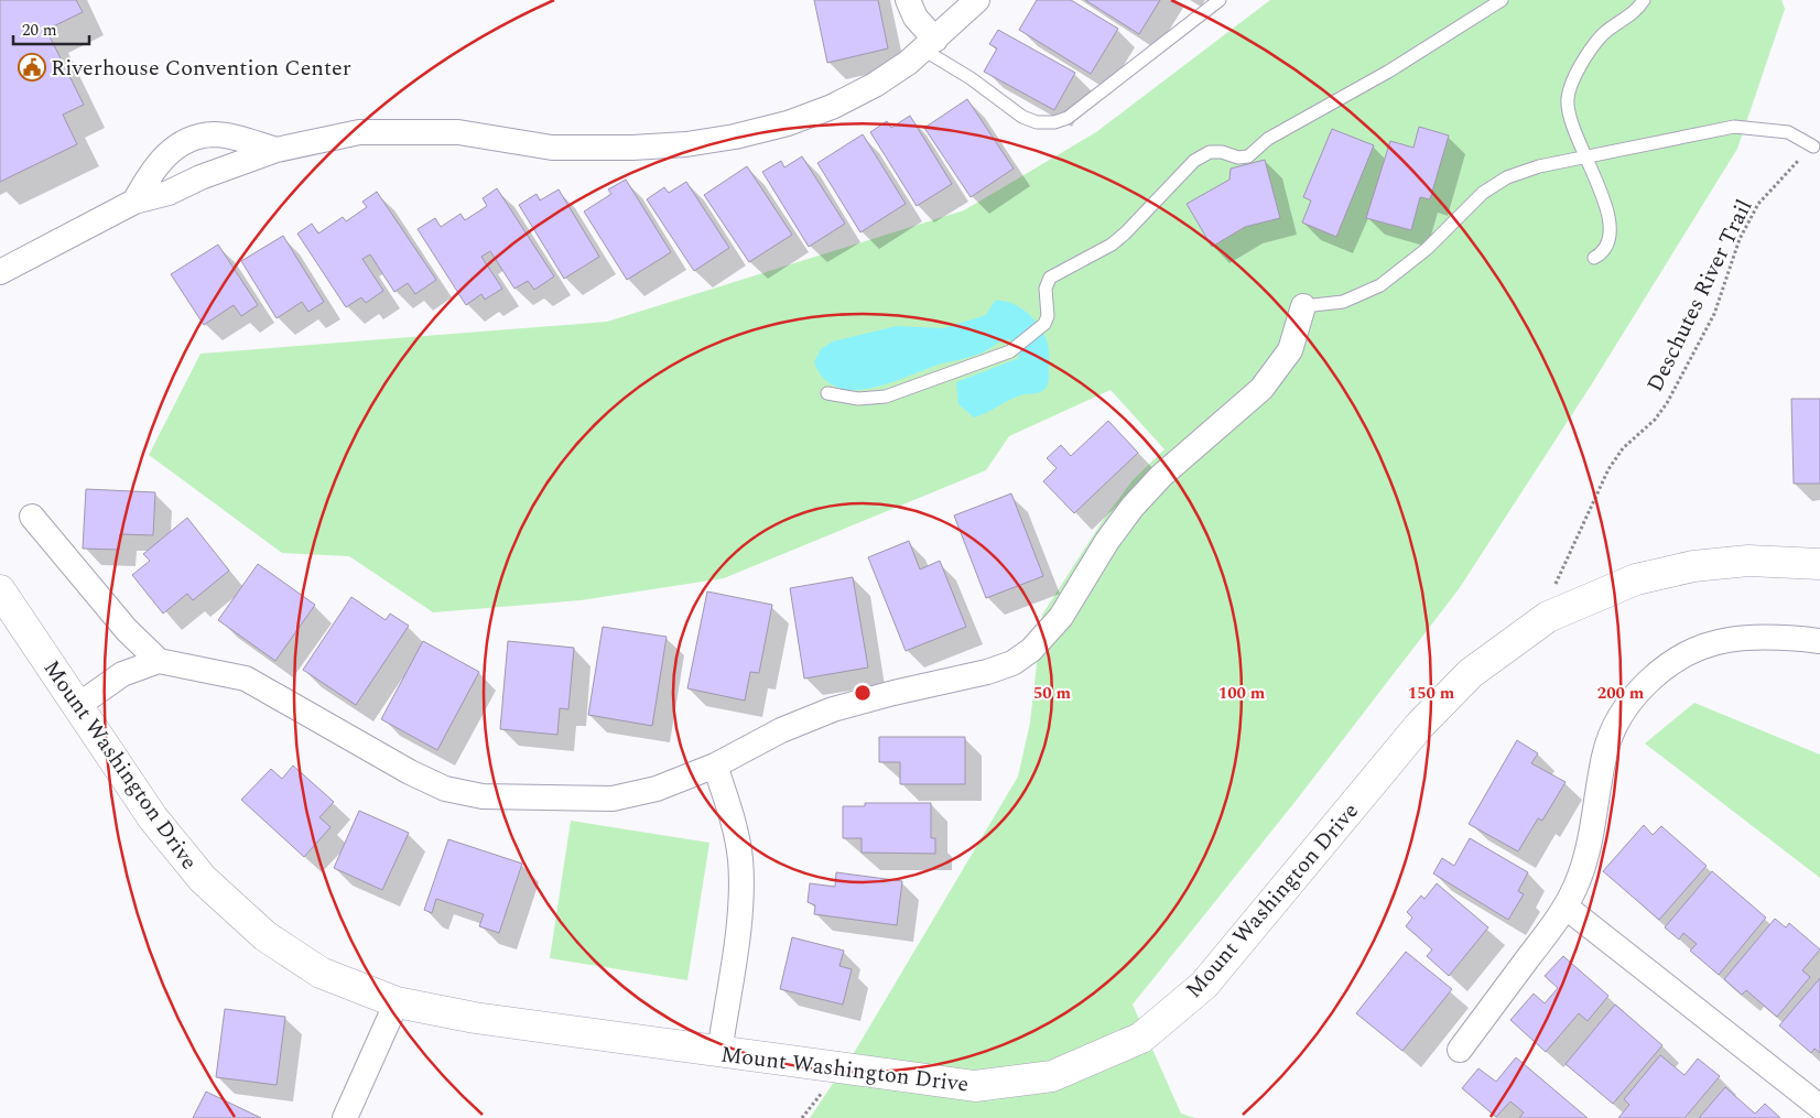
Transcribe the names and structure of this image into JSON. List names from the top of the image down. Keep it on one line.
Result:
{"streets":{"main road":["Mount Washington Drive"],"path":["Deschutes River Trail"]},"crossings":[["Deschutes River Trail","Mount Washington Drive"]],"places":{"public building":["Riverhouse Convention Center"]},"scale_bar":"20 m","rings":["50 m","100 m","150 m","200 m"]}
